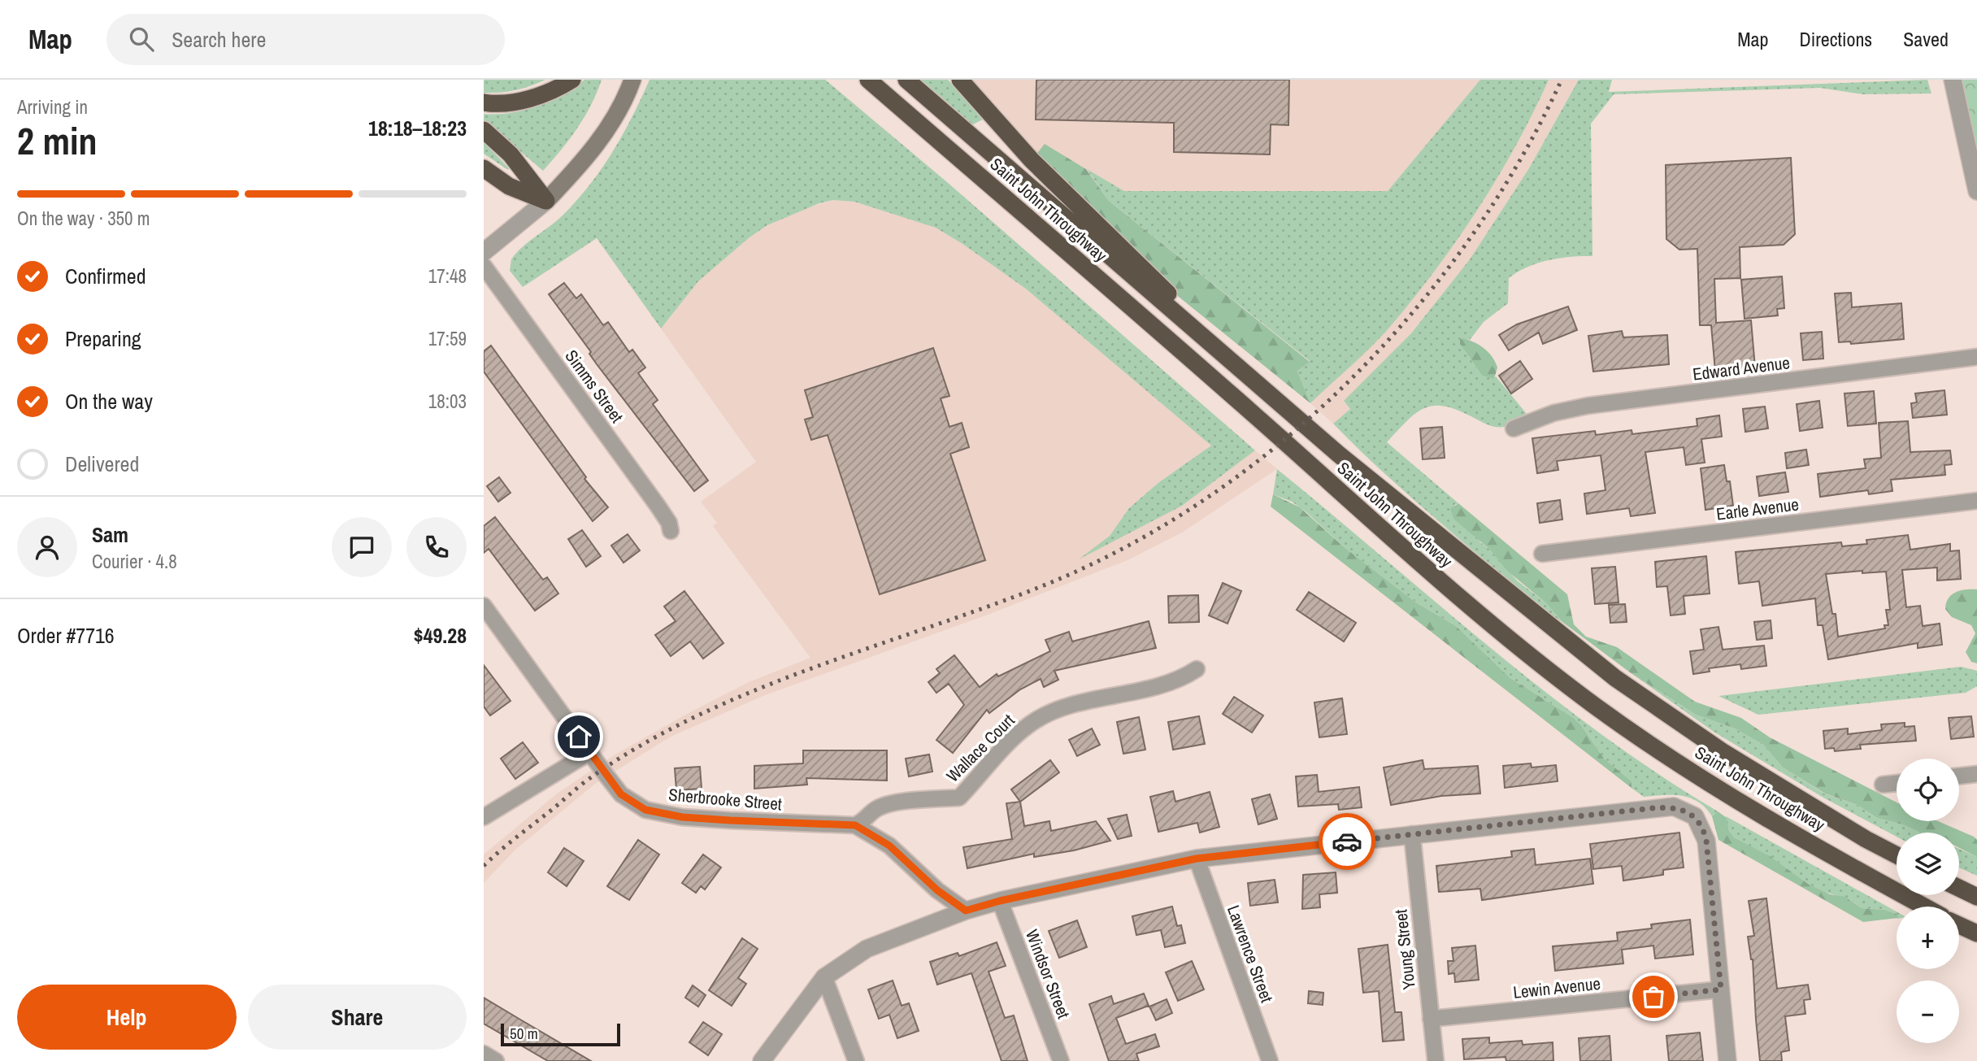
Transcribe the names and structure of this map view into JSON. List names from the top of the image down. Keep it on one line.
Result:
{"streets":{"highway":["Saint John Throughway"],"street":["Edward Avenue","Simms Street","Earle Avenue","Wallace Court","Sherbrooke Street","Young Street","Lawrence Street","Windsor Street","Lewin Avenue"]},"crossings":[["Wallace Court","Sherbrooke Street"],["Young Street","Lewin Avenue"]],"scale_bar":"50 m","page":{"header":"Map","search":"Search here","nav":["Map","Directions","Saved"],"heading":["2 min","Arriving in","18:18–18:23"],"panel":["Sam","Courier · 4.8","Order #7716","$49.28"],"bar":"On the way · 350 m","list":[["Confirmed","17:48"],["Preparing","17:59"],["On the way","18:03"],"Delivered"],"map_buttons":["+","−"],"buttons":["Help","Share"],"scale":"50 m"}}
